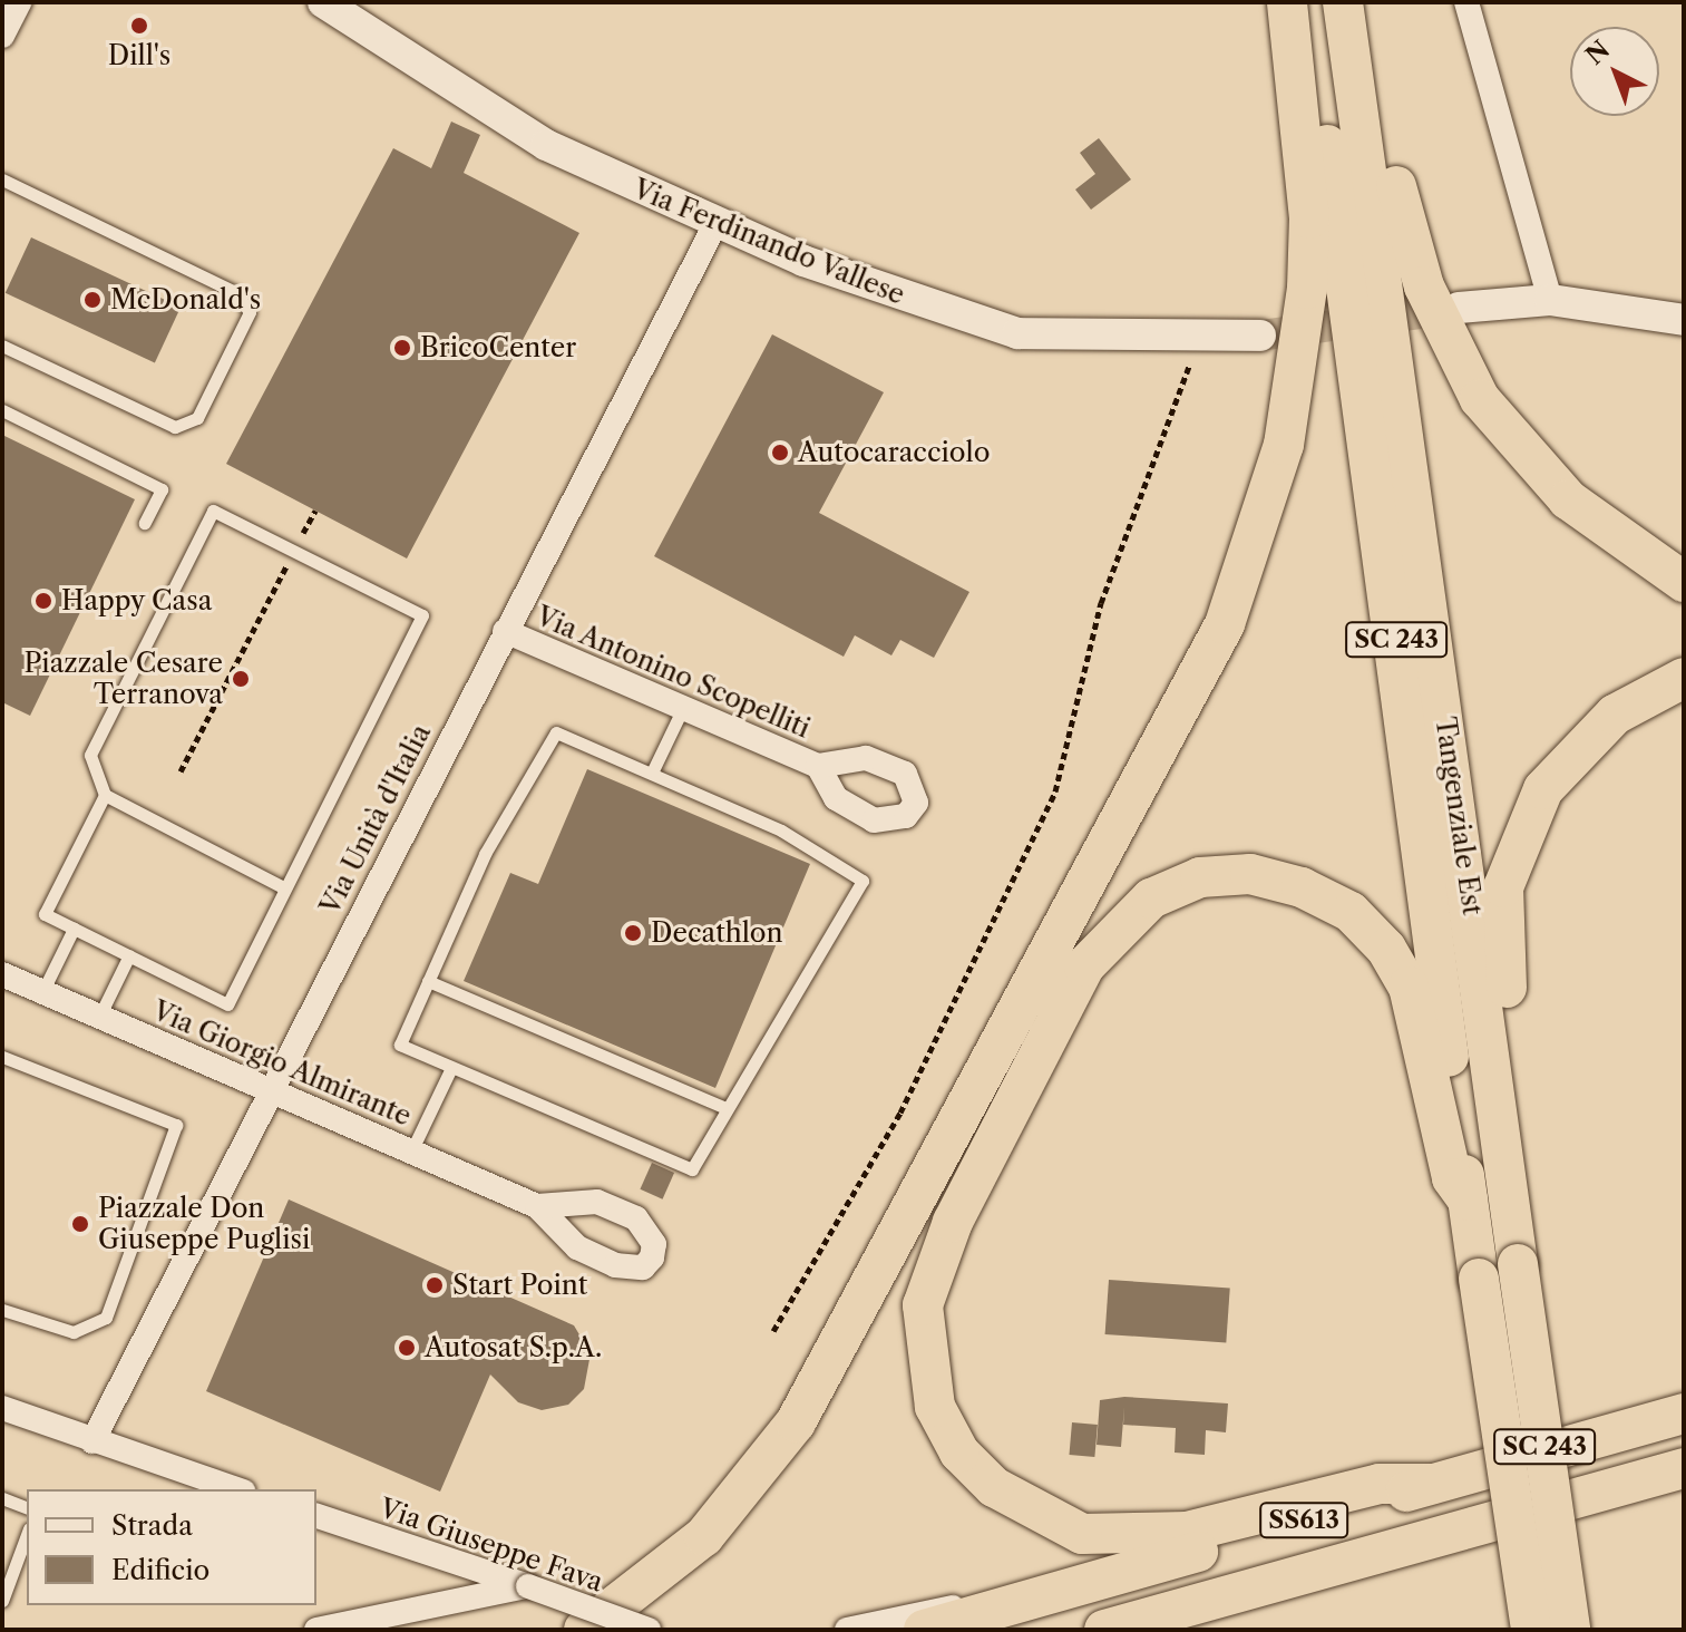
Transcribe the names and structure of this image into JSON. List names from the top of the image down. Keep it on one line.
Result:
{"streets":{"highway":["SC 243","Tangenziale Est","SS613"],"street":["Via Ferdinando Vallese","Via Antonino Scopelliti","Via Unità d'Italia","Via Giorgio Almirante","Via Giuseppe Fava"]},"crossings":[["Via Ferdinando Vallese","Via Unità d'Italia"],["Via Antonino Scopelliti","Via Unità d'Italia"],["Via Unità d'Italia","Via Giorgio Almirante"]],"places":["Dill's","McDonald's","BricoCenter","Autocaracciolo","Happy Casa","Piazzale Cesare Terranova","Decathlon","Piazzale Don Giuseppe Puglisi","Start Point","Autosat S.p.A."],"legend":["Strada","Edificio"],"north":"top left"}
